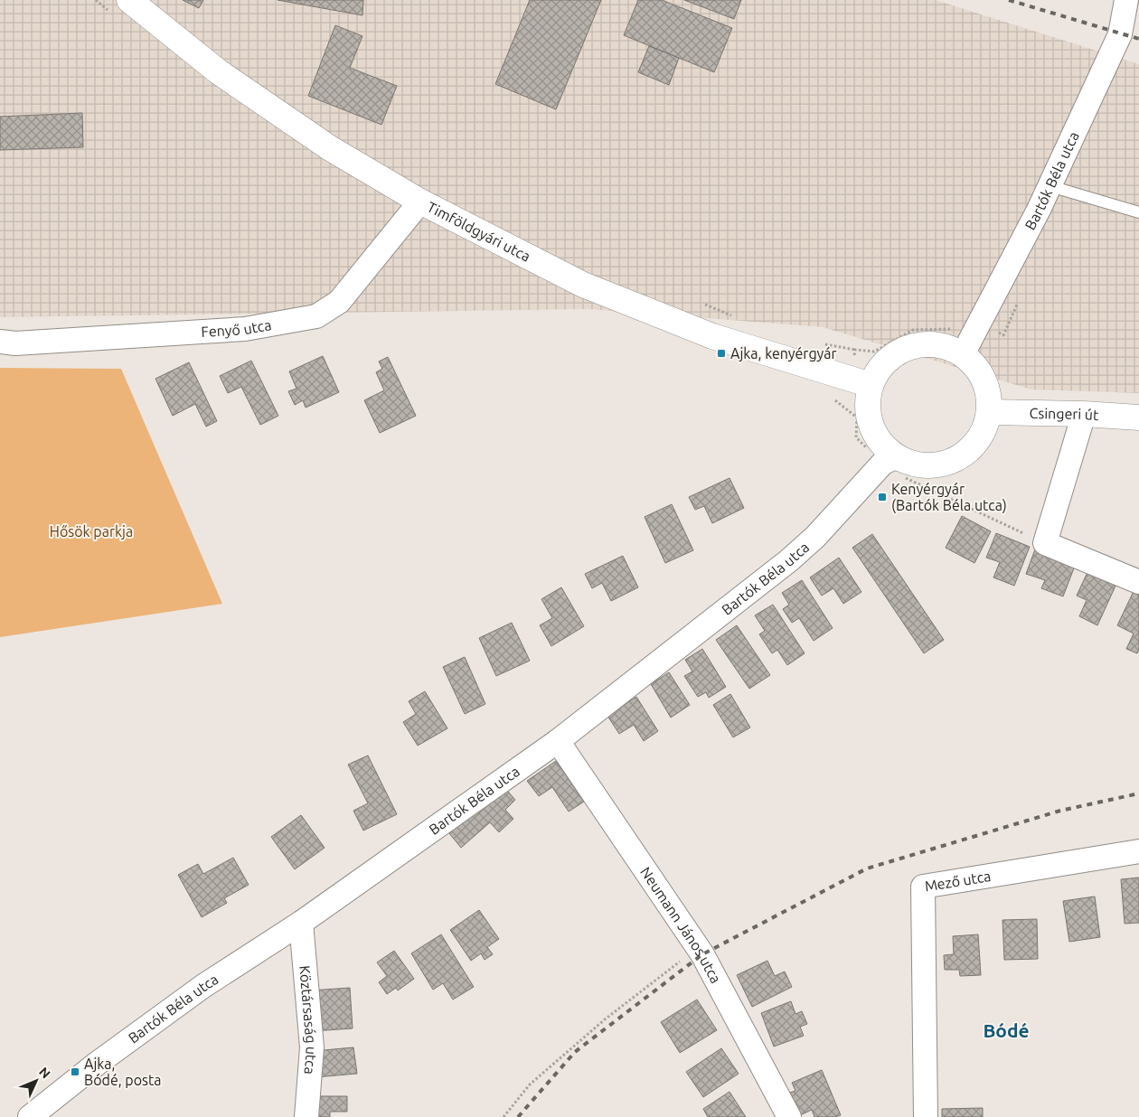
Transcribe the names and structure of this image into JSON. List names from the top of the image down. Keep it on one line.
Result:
{"streets":{"main road":["Timföldgyári utca","Csingeri út"],"street":["Bartók Béla utca","Fenyő utca","Mező utca","Neumann János utca","Köztársaság utca"]},"crossings":[["Bartók Béla utca","Timföldgyári utca"],["Bartók Béla utca","Csingeri út"],["Bartók Béla utca","Neumann János utca"],["Bartók Béla utca","Köztársaság utca"],["Timföldgyári utca","Fenyő utca"],["Timföldgyári utca","Csingeri út"]],"districts":["Bódé"],"parks":["Hősök parkja"],"places":{"transit":["Ajka, kenyérgyár","Kenyérgyár (Bartók Béla utca)","Ajka, Bódé, posta"]},"north":"top right"}
